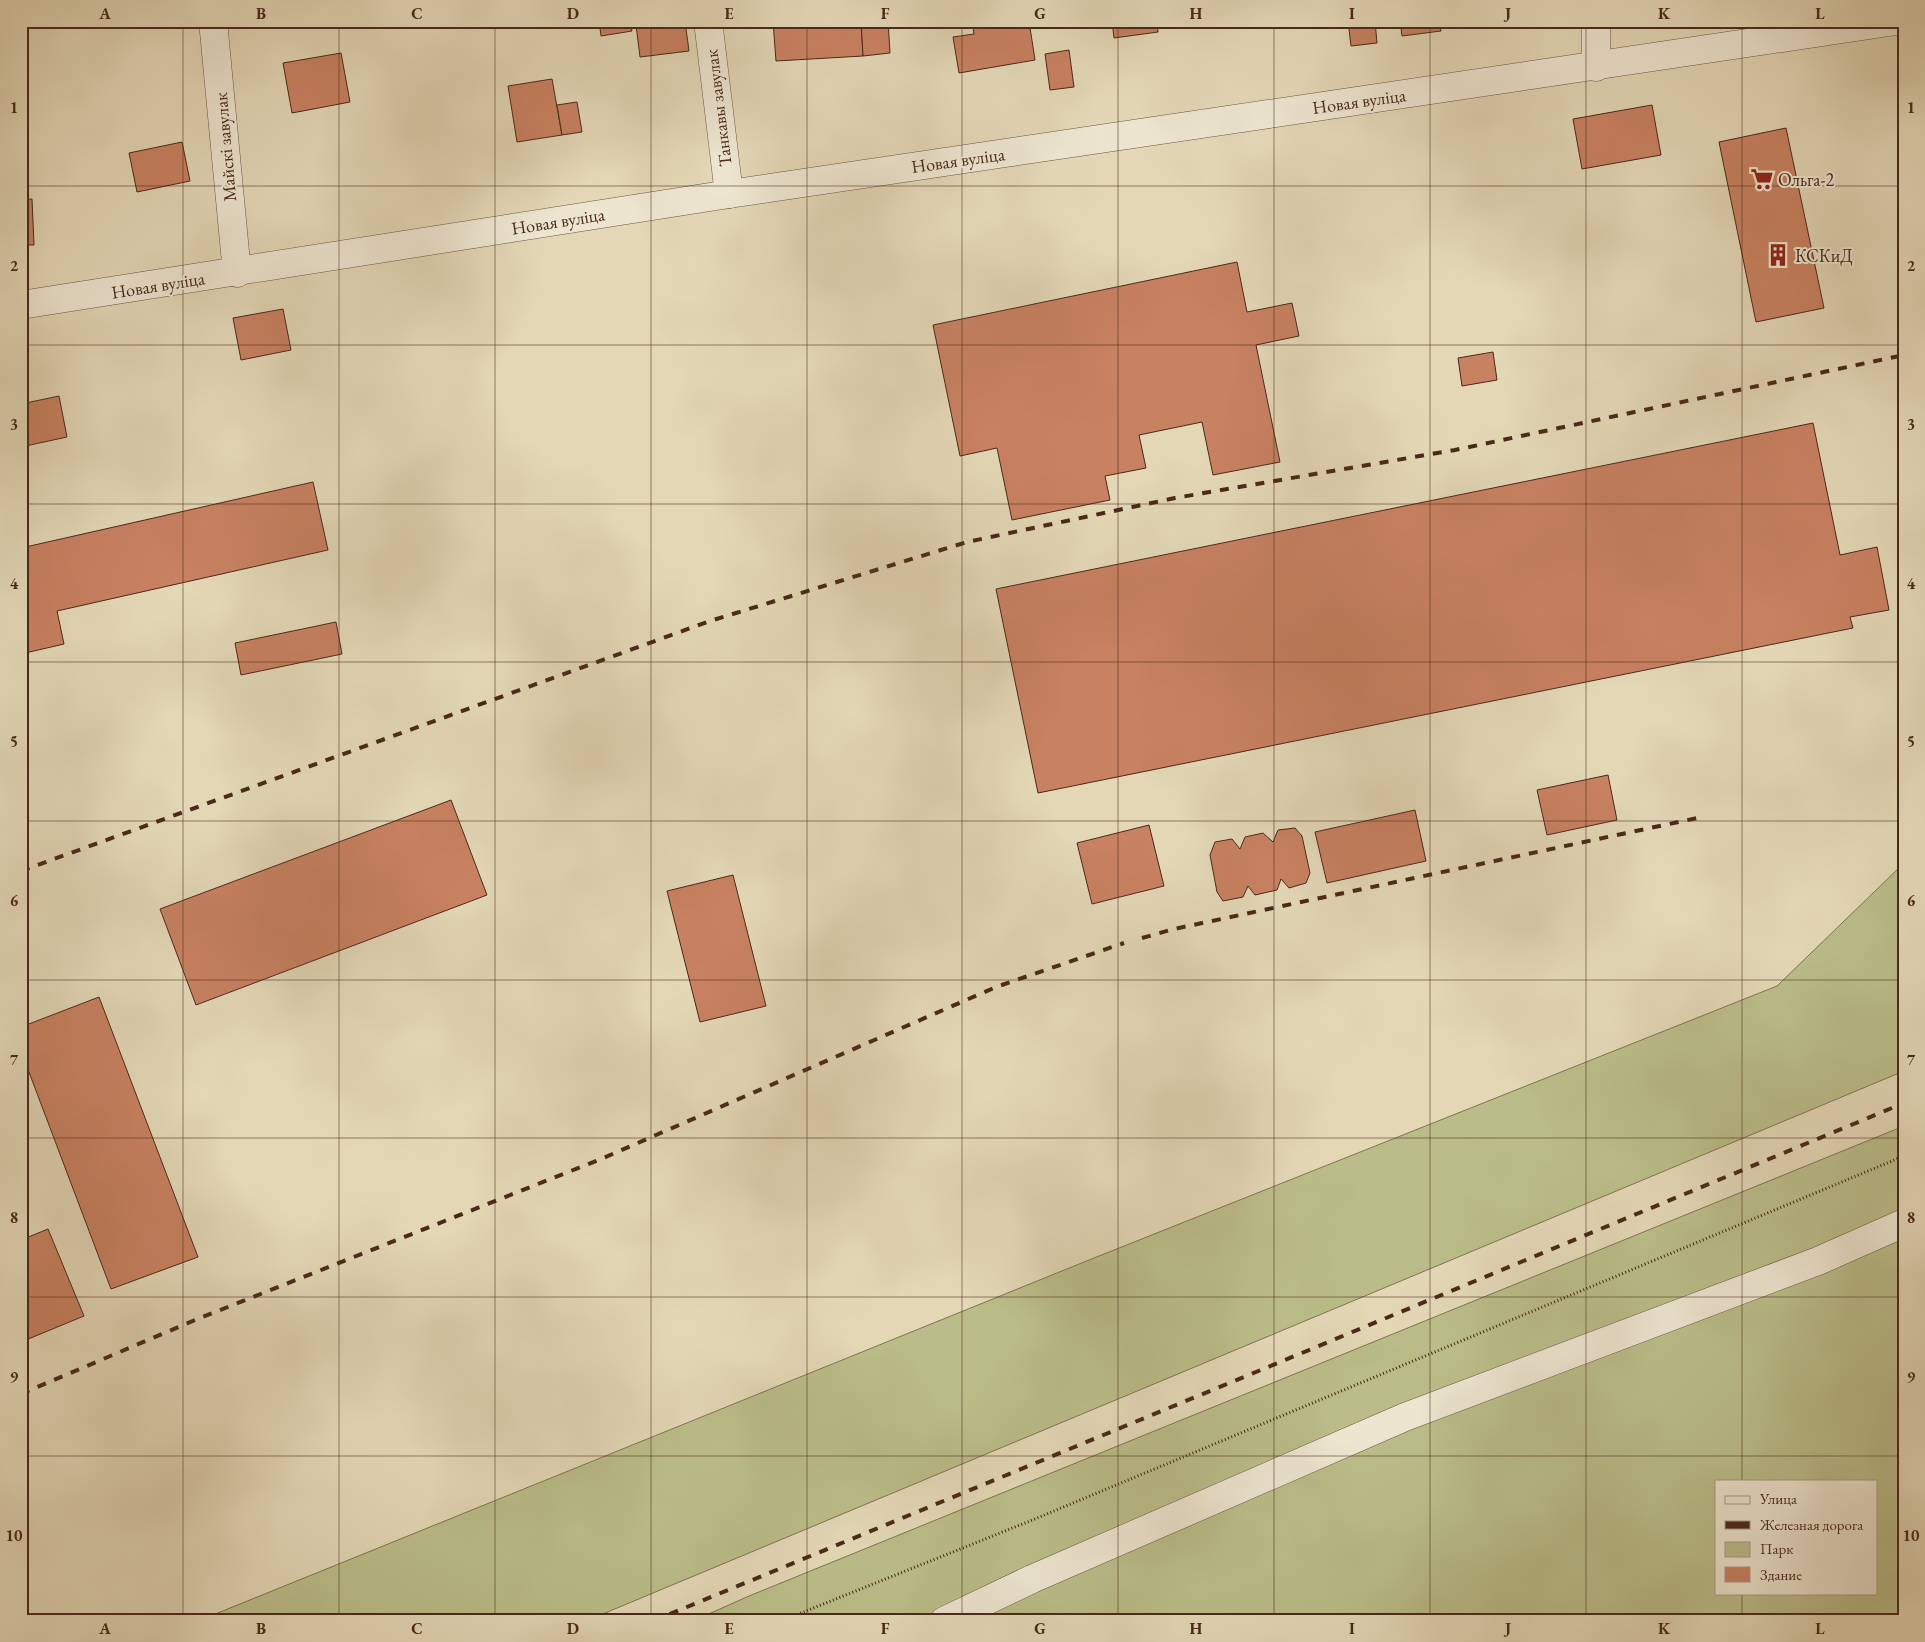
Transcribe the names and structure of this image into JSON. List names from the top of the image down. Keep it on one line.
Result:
{"streets":{"street":["Новая вуліца","Танкавы завулак","Майскі завулак"]},"crossings":[["Новая вуліца","Танкавы завулак"],["Новая вуліца","Майскі завулак"]],"places":{"supermarket":["Ольга-2"],"building":["КСКиД"]},"legend":["Улица","Железная дорога","Парк","Здание"],"grid":{"columns":["A","B","C","D","E","F","G","H","I","J","K","L"],"rows":["1","2","3","4","5","6","7","8","9","10"]}}
